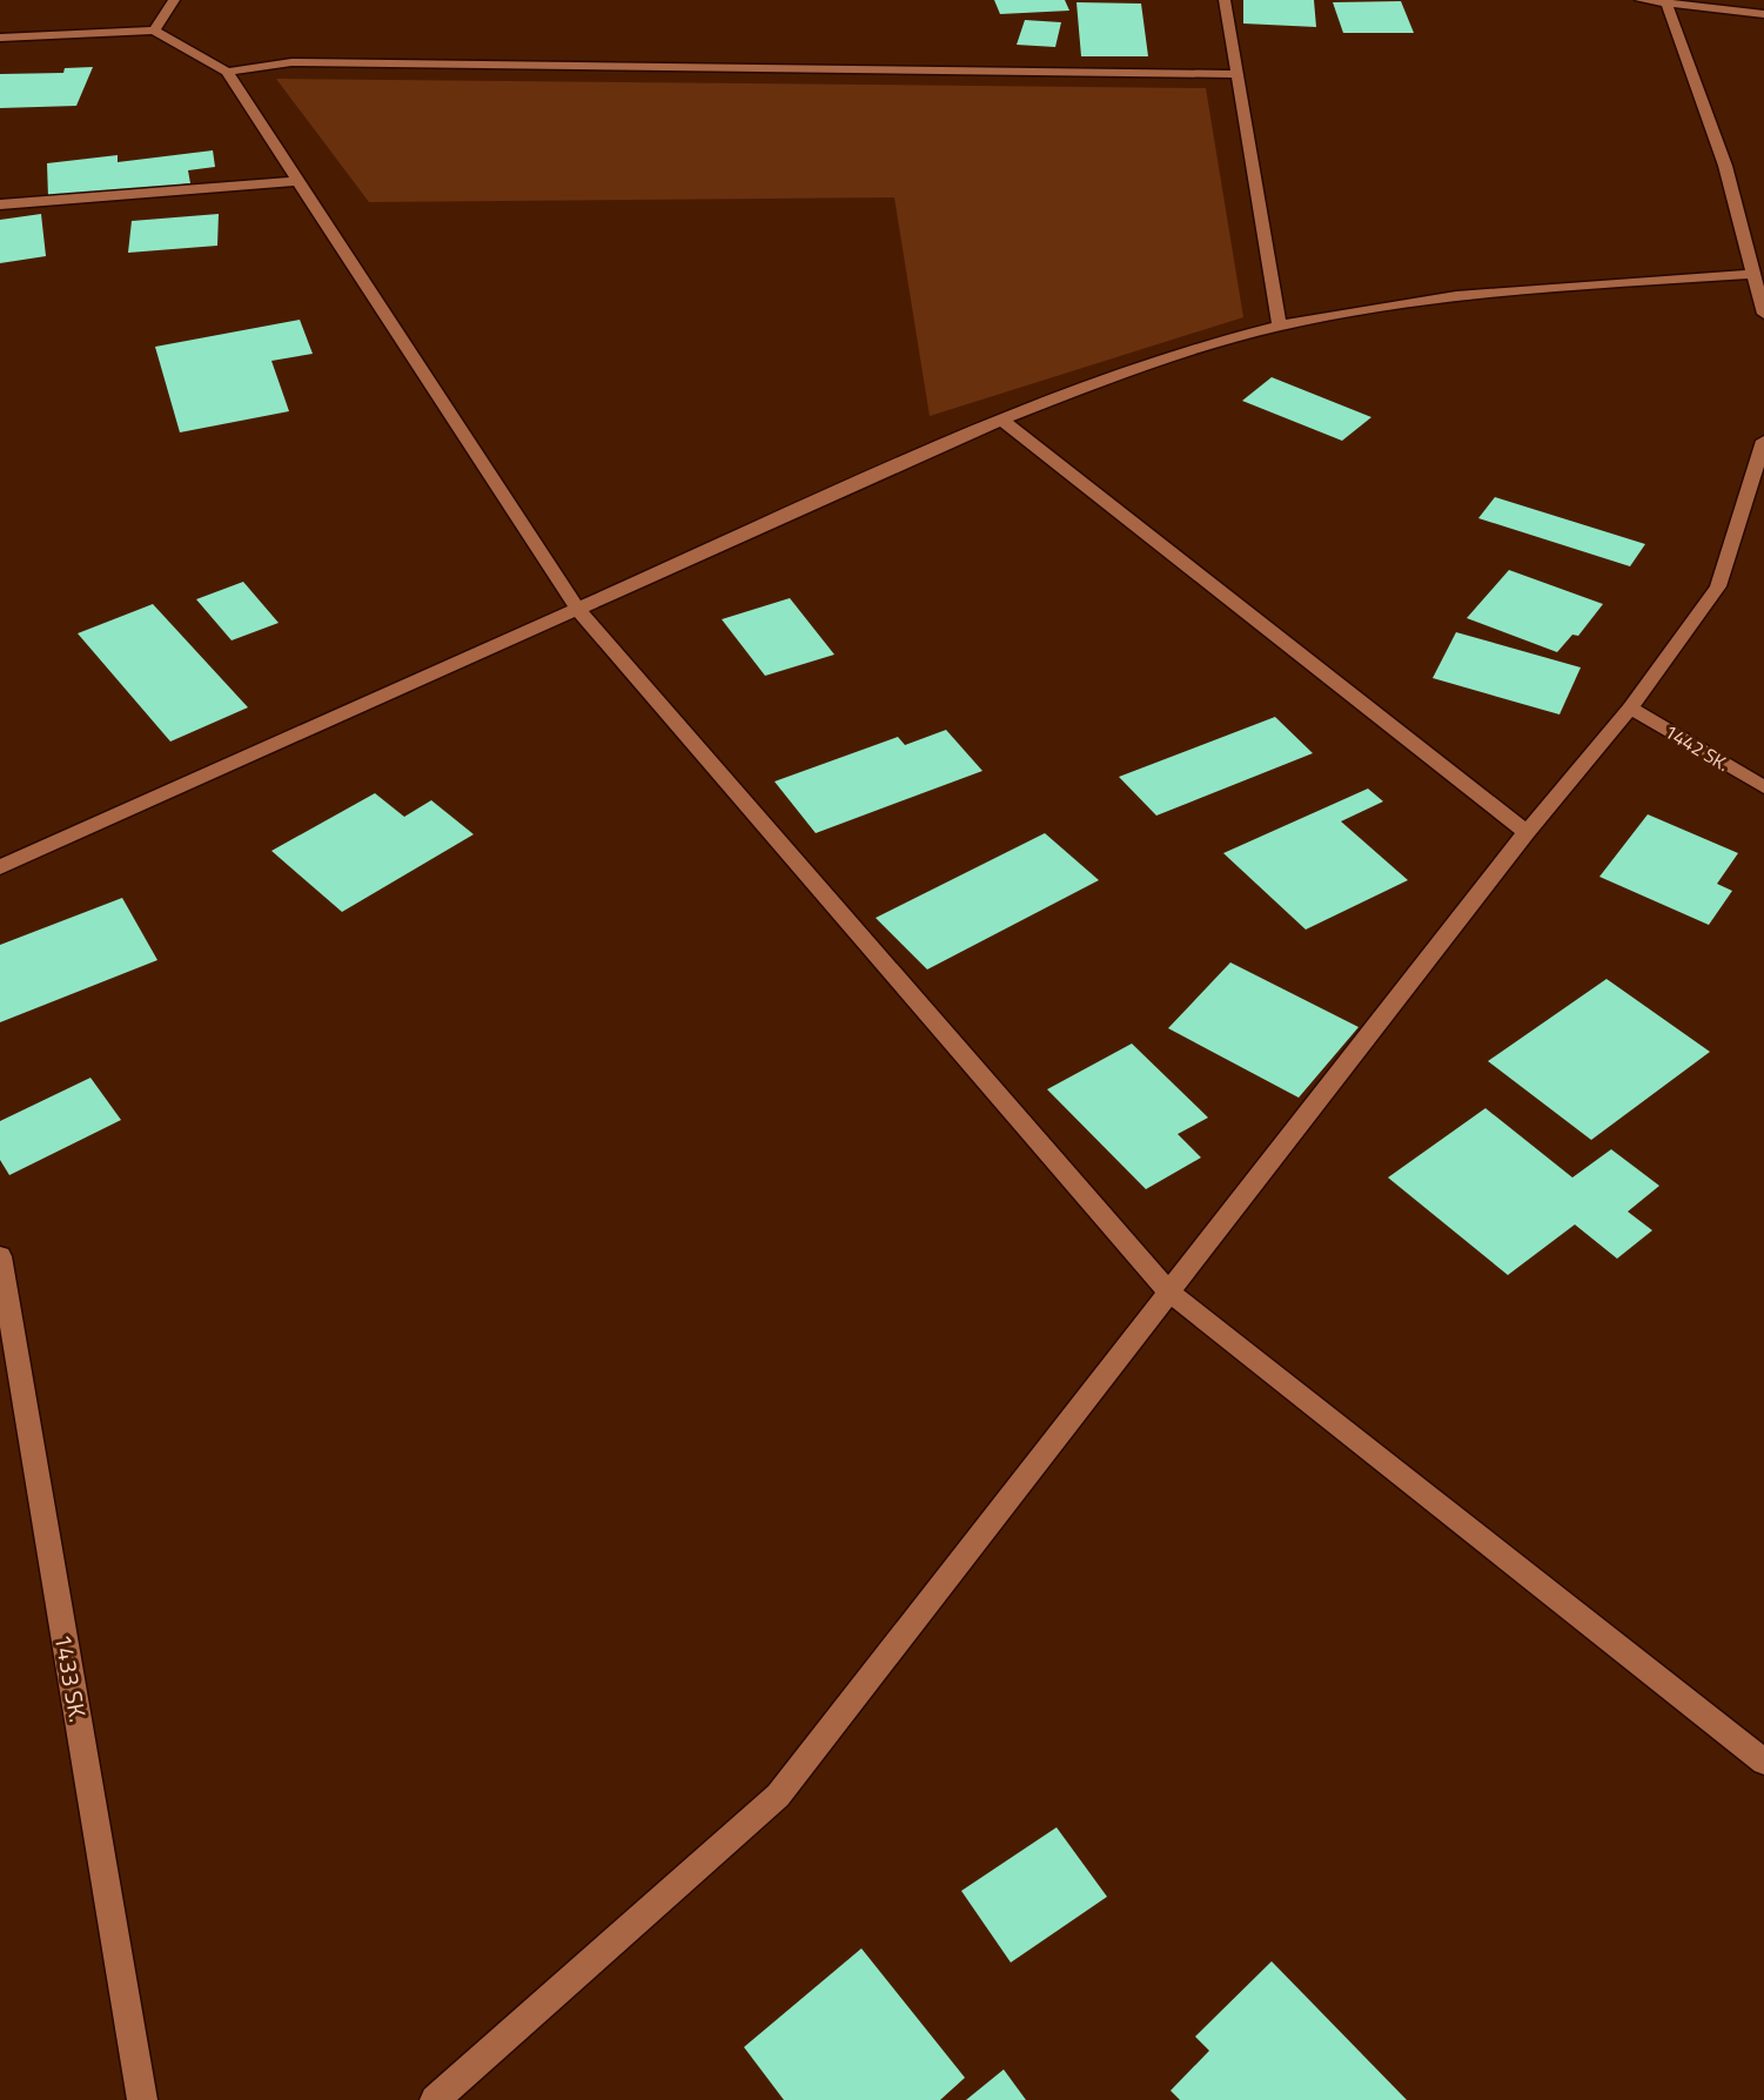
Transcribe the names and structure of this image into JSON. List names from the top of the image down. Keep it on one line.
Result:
{"streets":{"street":["1442 SK.","1433 SK."]}}
